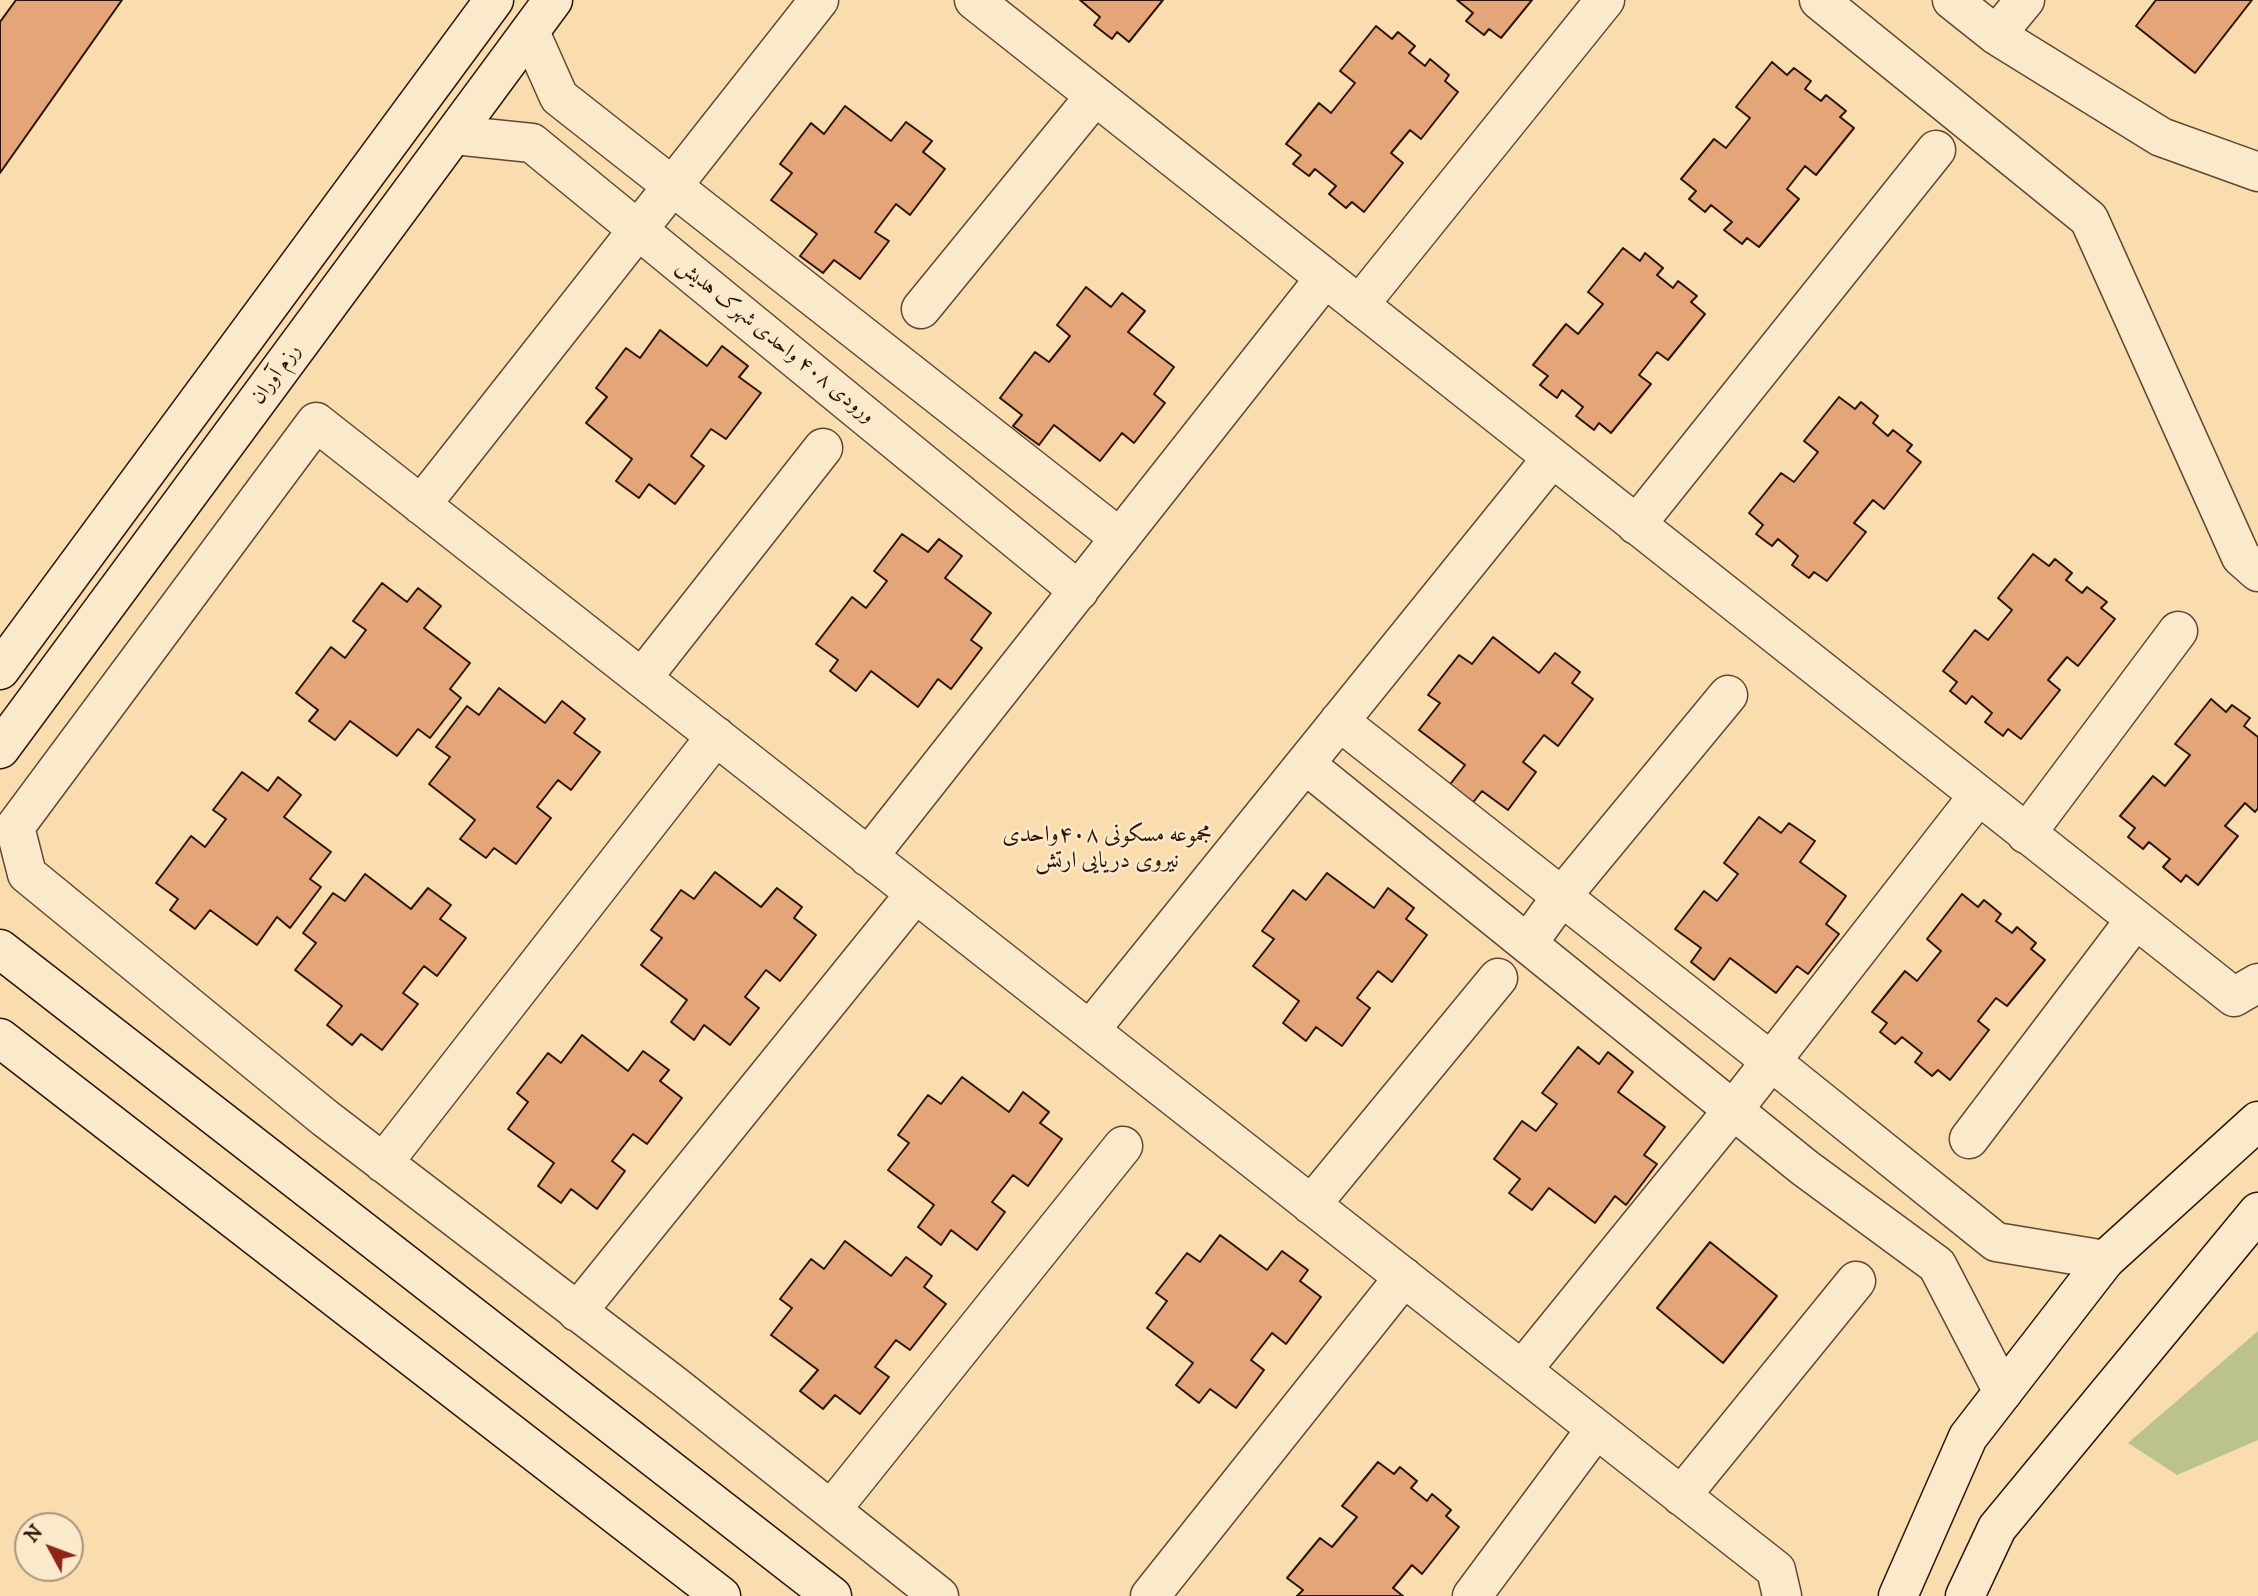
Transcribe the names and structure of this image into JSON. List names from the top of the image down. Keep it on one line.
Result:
{"streets":{"street":["ورودی ۴۰۸ واحدی شهرک هدیش","رزم آوران"]},"crossings":[["ورودی ۴۰۸ واحدی شهرک هدیش","رزم آوران"]],"districts":["مجموعه مسکونی ۴۰۸واحدی نیروی دریایی ارتش"],"north":"top left"}
